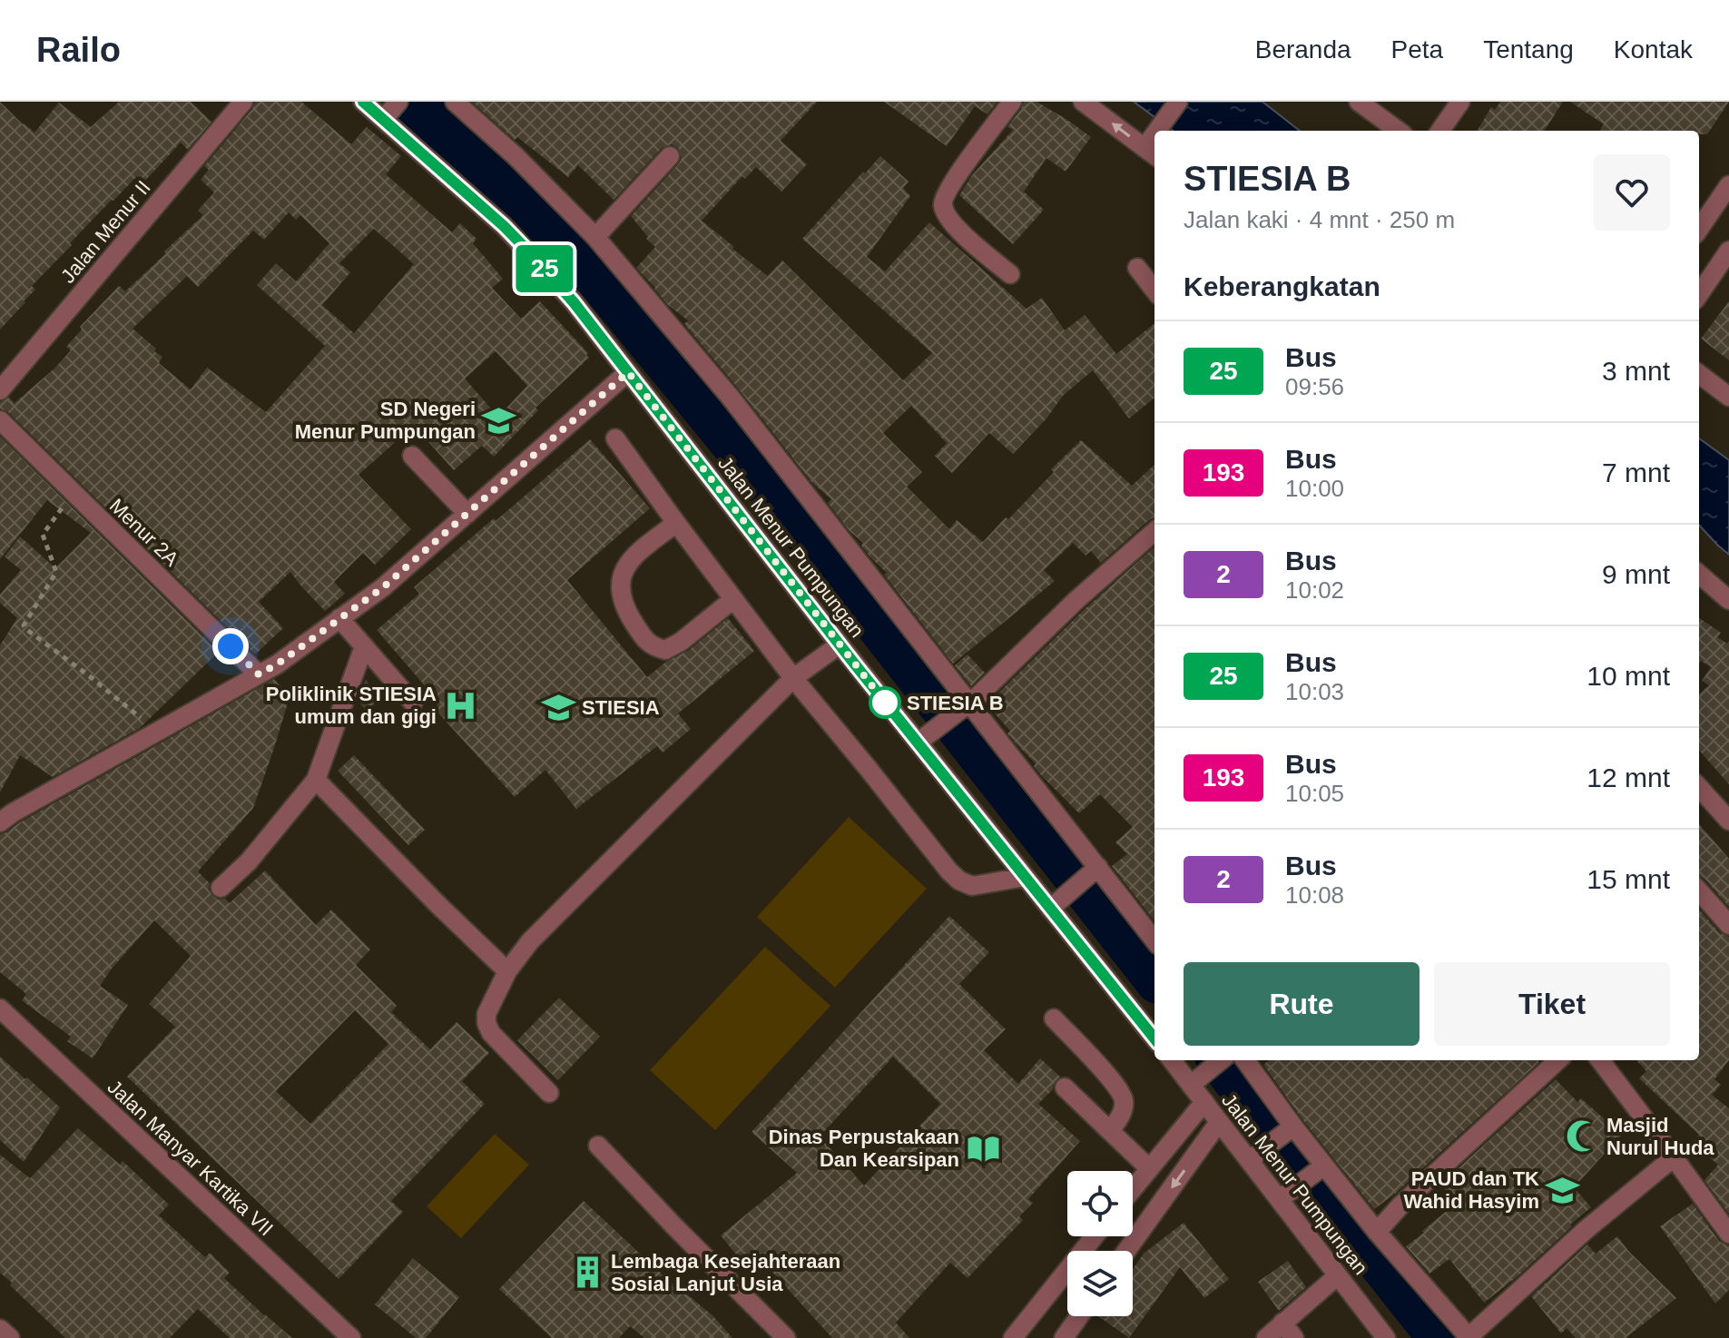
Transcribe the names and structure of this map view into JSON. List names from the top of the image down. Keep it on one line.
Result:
{"streets":{"street":["Jalan Menur II","Menur 2A","Jalan Menur Pumpungan","Jalan Manyar Kartika VII"]},"places":{"school or university":["SD Negeri Menur Pumpungan","STIESIA","PAUD dan TK Wahid Hasyim"],"other":["STIESIA B"],"hospital":["Poliklinik STIESIA umum dan gigi"],"mosque":["Masjid Nurul Huda"],"library":["Dinas Perpustakaan Dan Kearsipan"],"building":["Lembaga Kesejahteraan Sosial Lanjut Usia"]},"lines":["bus line 25"],"page":{"header":"Railo","nav":["Beranda","Peta","Tentang","Kontak"],"on_map":"25","heading":[["STIESIA B","Jalan kaki · 4 mnt · 250 m"],"Keberangkatan"],"list":[{"mark":"25","name":"Bus","note":"09:56","value":"3 mnt"},{"mark":"193","name":"Bus","note":"10:00","value":"7 mnt"},{"mark":"2","name":"Bus","note":"10:02","value":"9 mnt"},{"mark":"25","name":"Bus","note":"10:03","value":"10 mnt"},{"mark":"193","name":"Bus","note":"10:05","value":"12 mnt"},{"mark":"2","name":"Bus","note":"10:08","value":"15 mnt"}],"buttons":["Rute","Tiket"]}}
